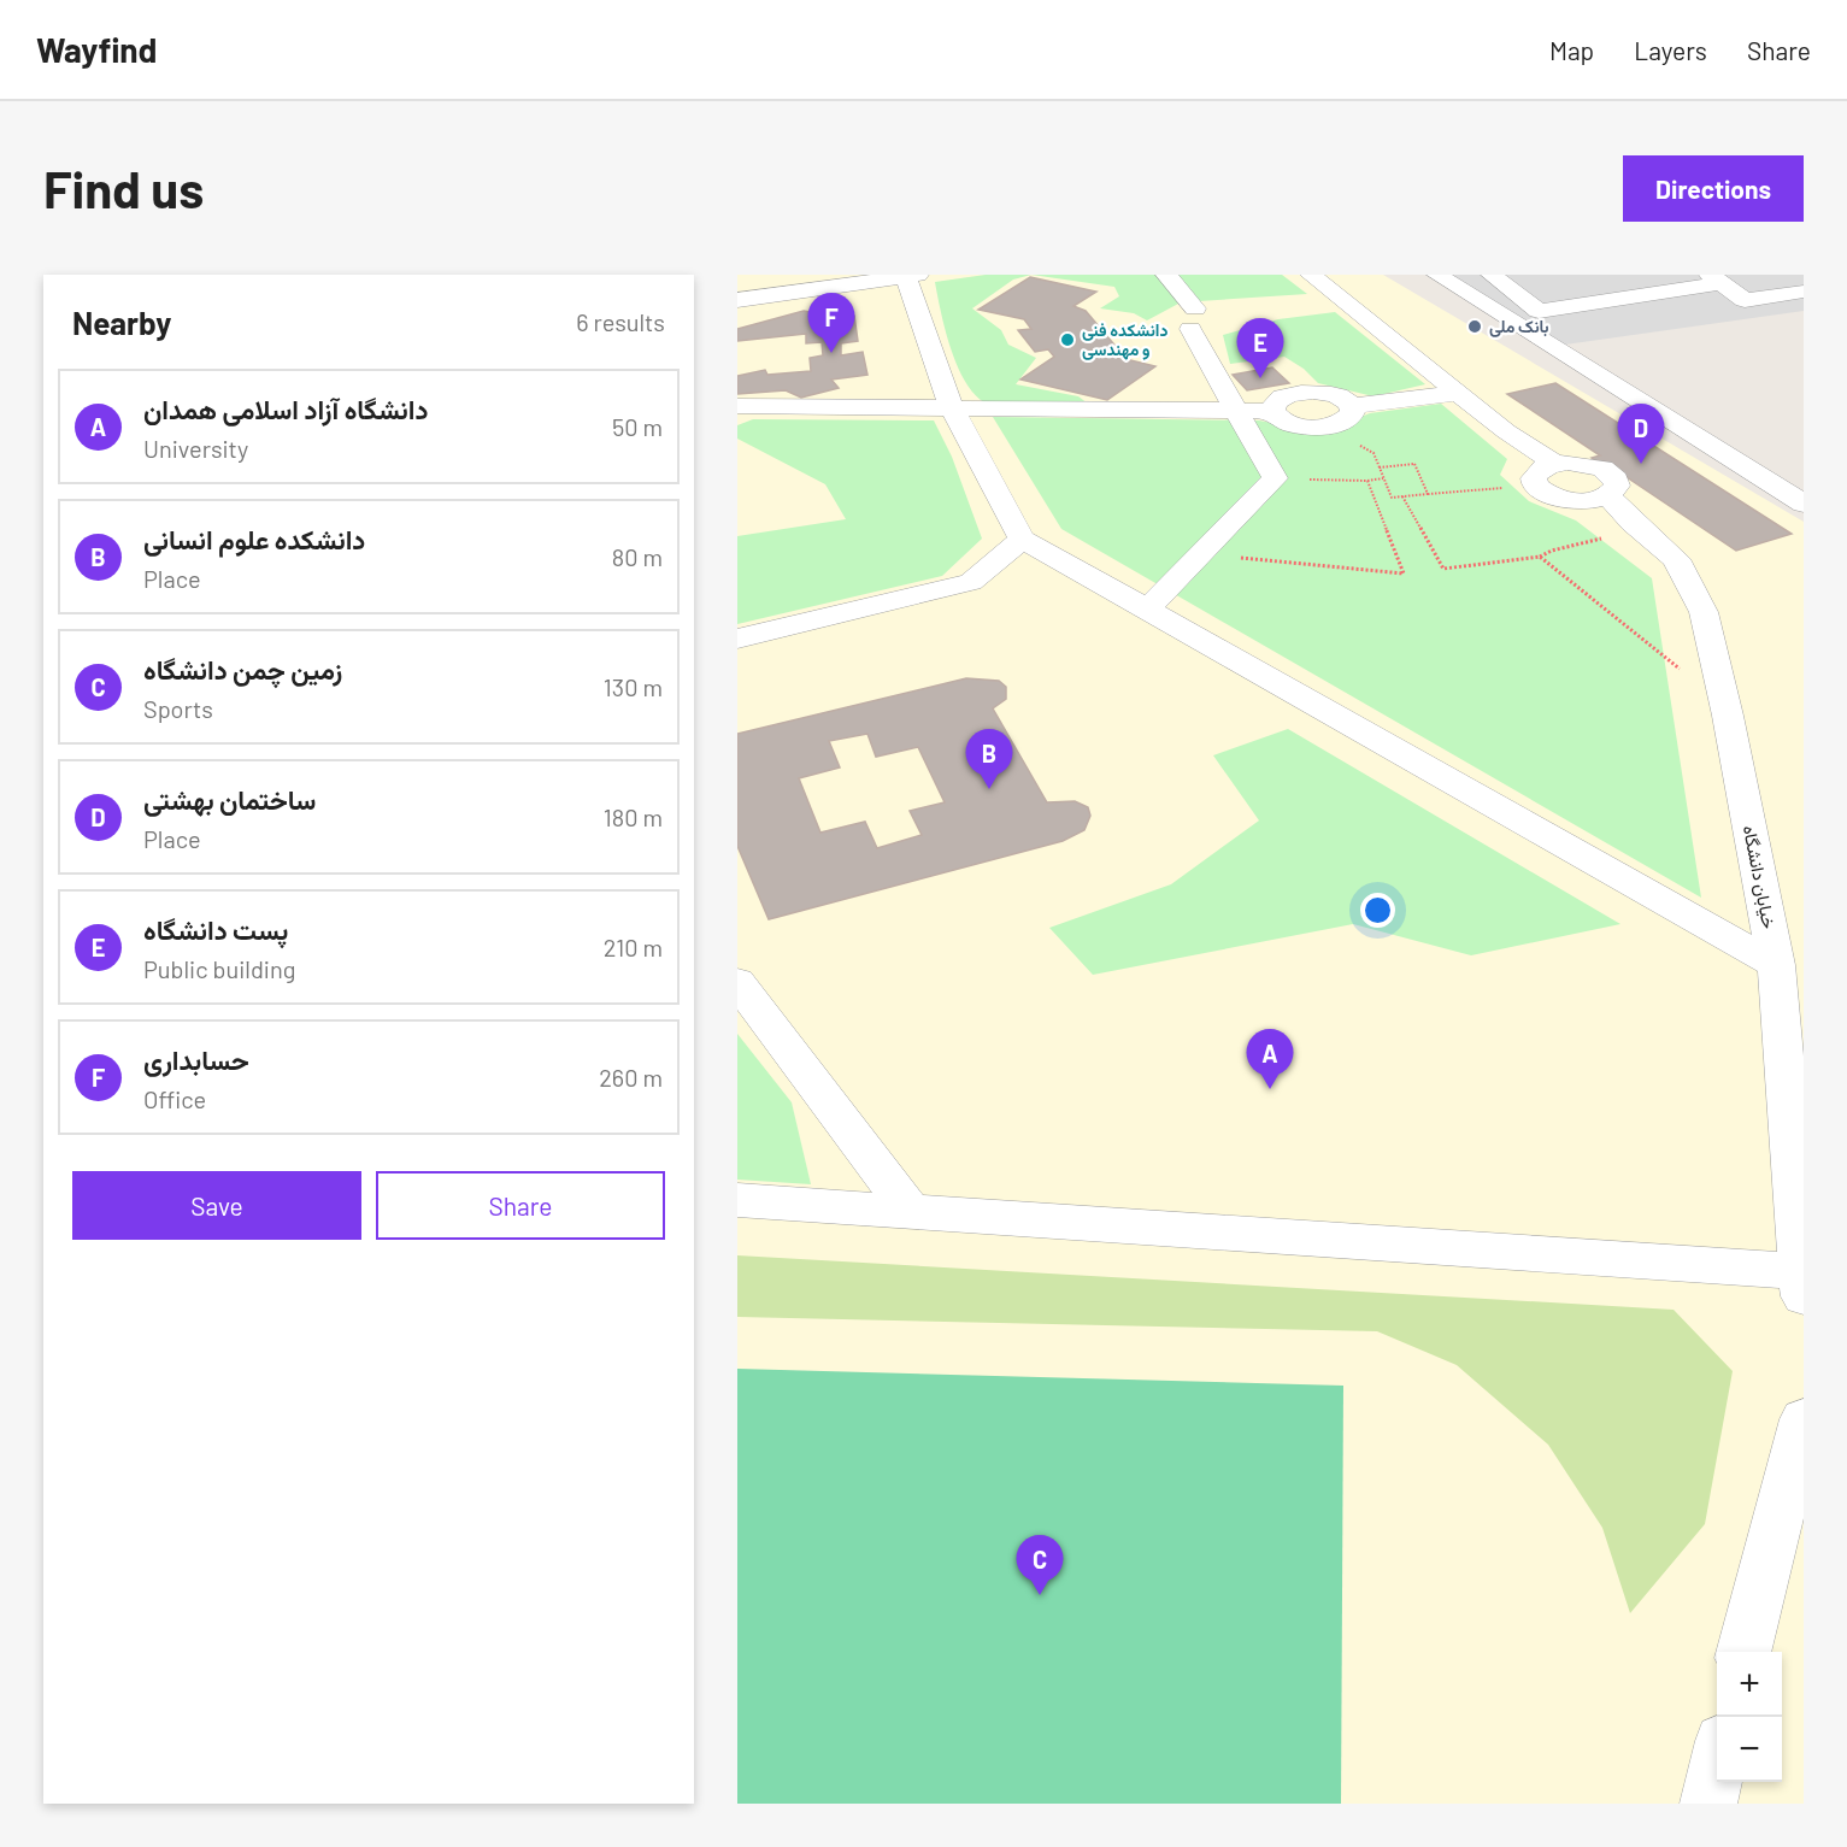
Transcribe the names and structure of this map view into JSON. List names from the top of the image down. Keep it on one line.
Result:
{"streets":{"street":["خیابان دانشگاه"]},"places":["بانک ملی","دانشکده فنی و مهندسی"],"page":{"header":"Wayfind","nav":["Map","Layers","Share"],"buttons":["Directions",["Save","Share"]],"title":"Find us","heading":["Nearby","6 results"],"pins":["F","E","D","B","A","C"],"list":[{"mark":"A","name":"دانشگاه آزاد اسلامی همدان","note":"University","value":"50 m"},{"mark":"B","name":"دانشکده علوم انسانی","note":"Place","value":"80 m"},{"mark":"C","name":"زمین چمن دانشگاه","note":"Sports","value":"130 m"},{"mark":"D","name":"ساختمان بهشتی","note":"Place","value":"180 m"},{"mark":"E","name":"پست دانشگاه","note":"Public building","value":"210 m"},{"mark":"F","name":"حسابداری","note":"Office","value":"260 m"}],"map_buttons":["+","−"]}}
